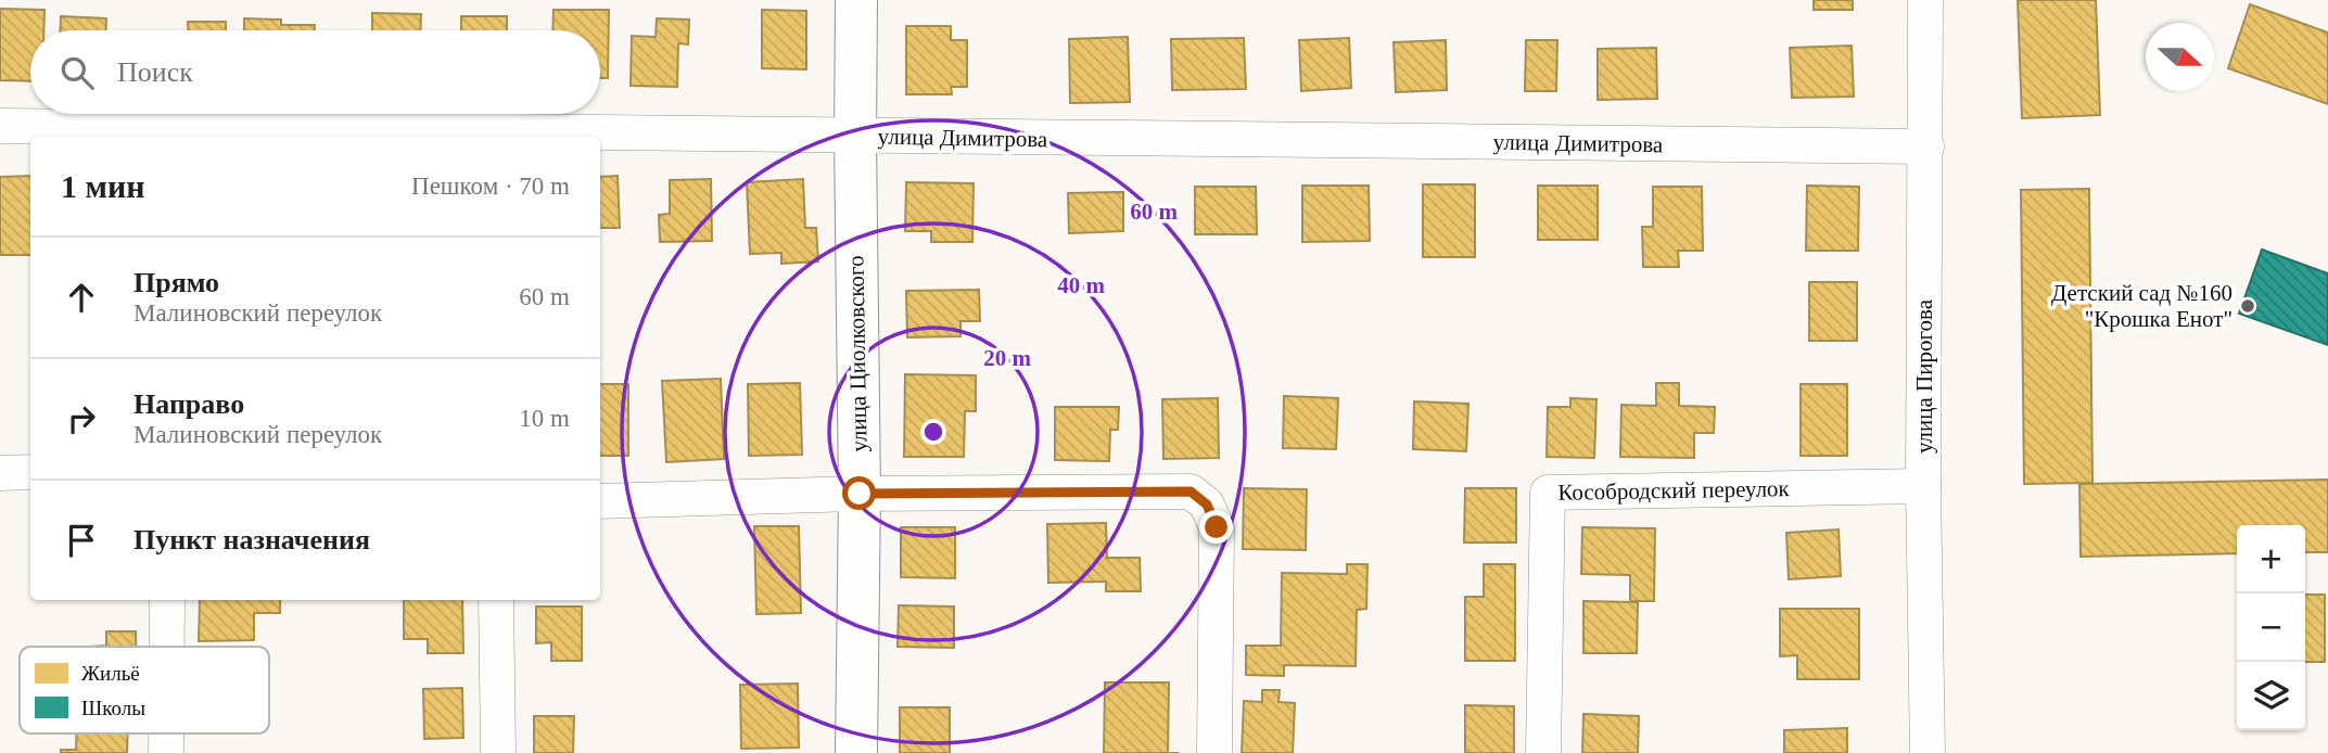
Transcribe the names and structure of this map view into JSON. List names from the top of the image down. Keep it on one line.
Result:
{"streets":{"street":["улица Димитрова","улица Циолковского","улица Пирогова","Кособродский переулок"]},"crossings":[["улица Димитрова","улица Циолковского"],["улица Димитрова","улица Пирогова"],["улица Пирогова","Кособродский переулок"]],"places":["Детский сад №160 \"Крошка Енот\""],"legend":["Жильё","Школы"],"north":"right","page":{"search":"Поиск","heading":["1 мин","Пешком · 70 m"],"list":[["Прямо","Малиновский переулок","60 m"],["Направо","Малиновский переулок","10 m"],"Пункт назначения"],"map_buttons":["+","−"]},"rings":["60 m","40 m","20 m"]}
